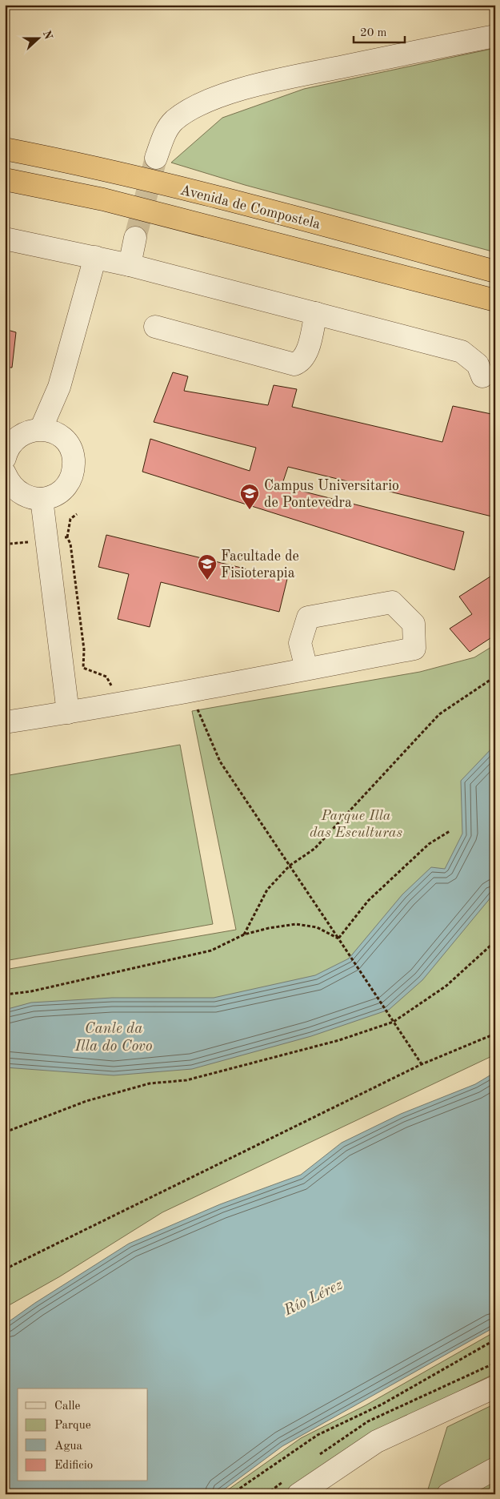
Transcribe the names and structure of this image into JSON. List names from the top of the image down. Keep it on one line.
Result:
{"streets":{"highway":["Avenida de Compostela"]},"water":["Canle da Illa do Covo","Río Lérez"],"parks":["Parque Illa das Esculturas"],"places":{"school or university":["Campus Universitario de Pontevedra","Facultade de Fisioterapia"]},"legend":["Calle","Parque","Agua","Edificio"],"scale_bar":"20 m","north":"right"}
